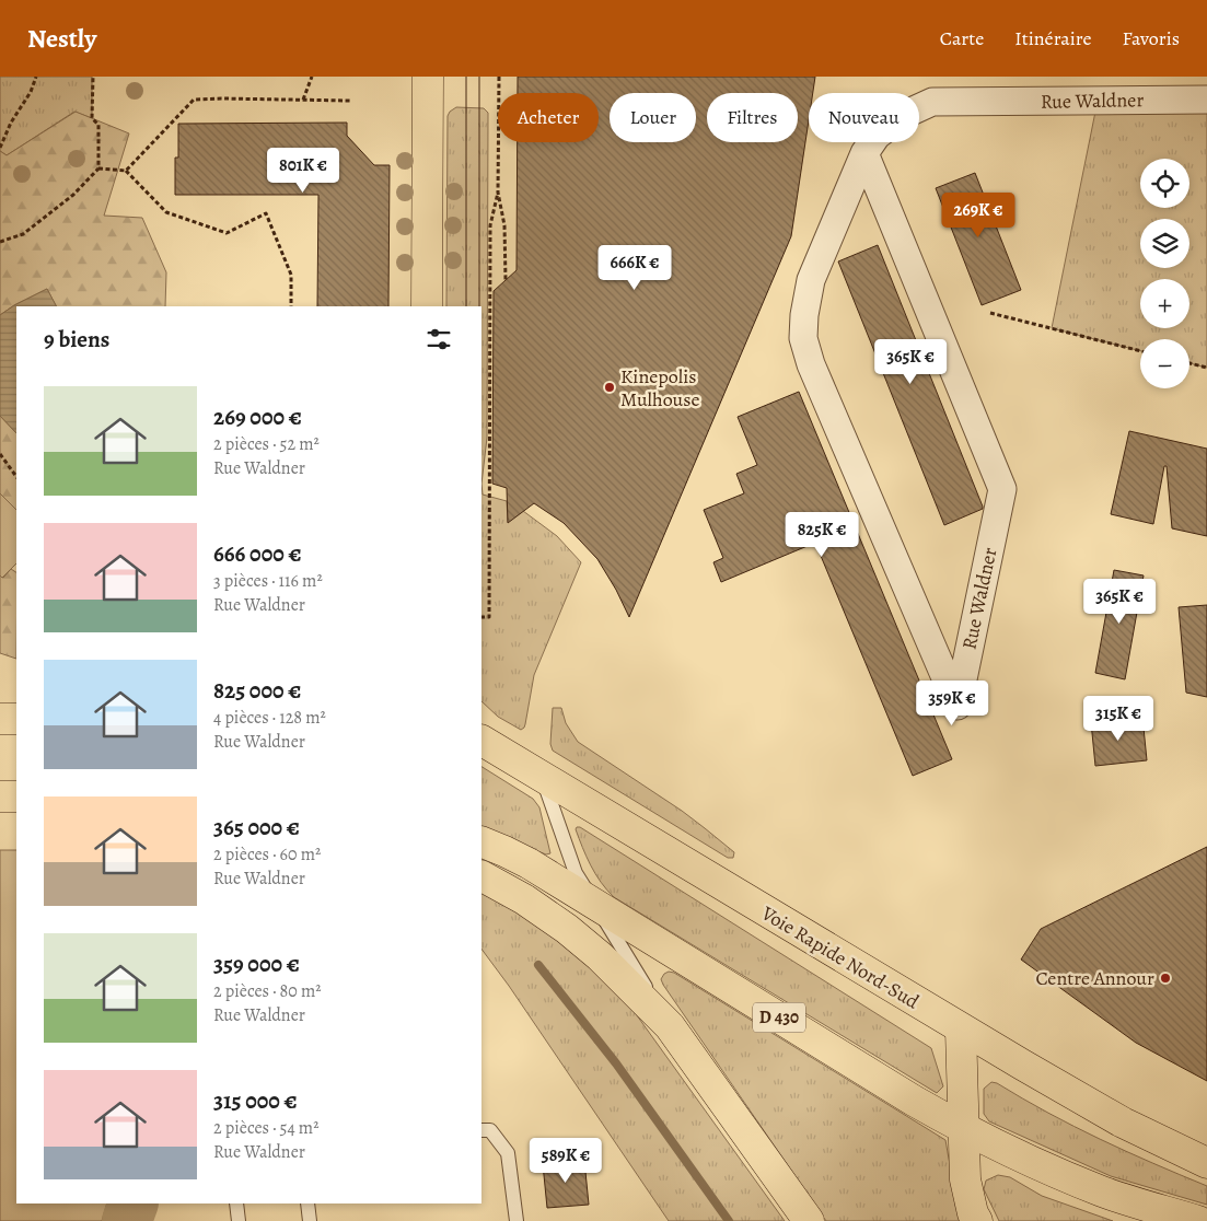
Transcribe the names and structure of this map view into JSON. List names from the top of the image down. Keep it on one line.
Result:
{"streets":{"main road":["Voie Rapide Nord-Sud","D 430"],"street":["Rue Waldner"]},"places":["Kinepolis Mulhouse","Centre Annour"],"page":{"header":"Nestly","nav":["Carte","Itinéraire","Favoris"],"chip":["Acheter","Louer","Filtres","Nouveau"],"price":["801K €","269K €","666K €","365K €","825K €","365K €","359K €","315K €","589K €"],"map_buttons":["+","−"],"heading":"9 biens","list":[{"name":"269 000 €","note":"2 pièces · 52 m² · Rue Waldner"},{"name":"666 000 €","note":"3 pièces · 116 m² · Rue Waldner"},{"name":"825 000 €","note":"4 pièces · 128 m² · Rue Waldner"},{"name":"365 000 €","note":"2 pièces · 60 m² · Rue Waldner"},{"name":"359 000 €","note":"2 pièces · 80 m² · Rue Waldner"},{"name":"315 000 €","note":"2 pièces · 54 m² · Rue Waldner"}]}}
